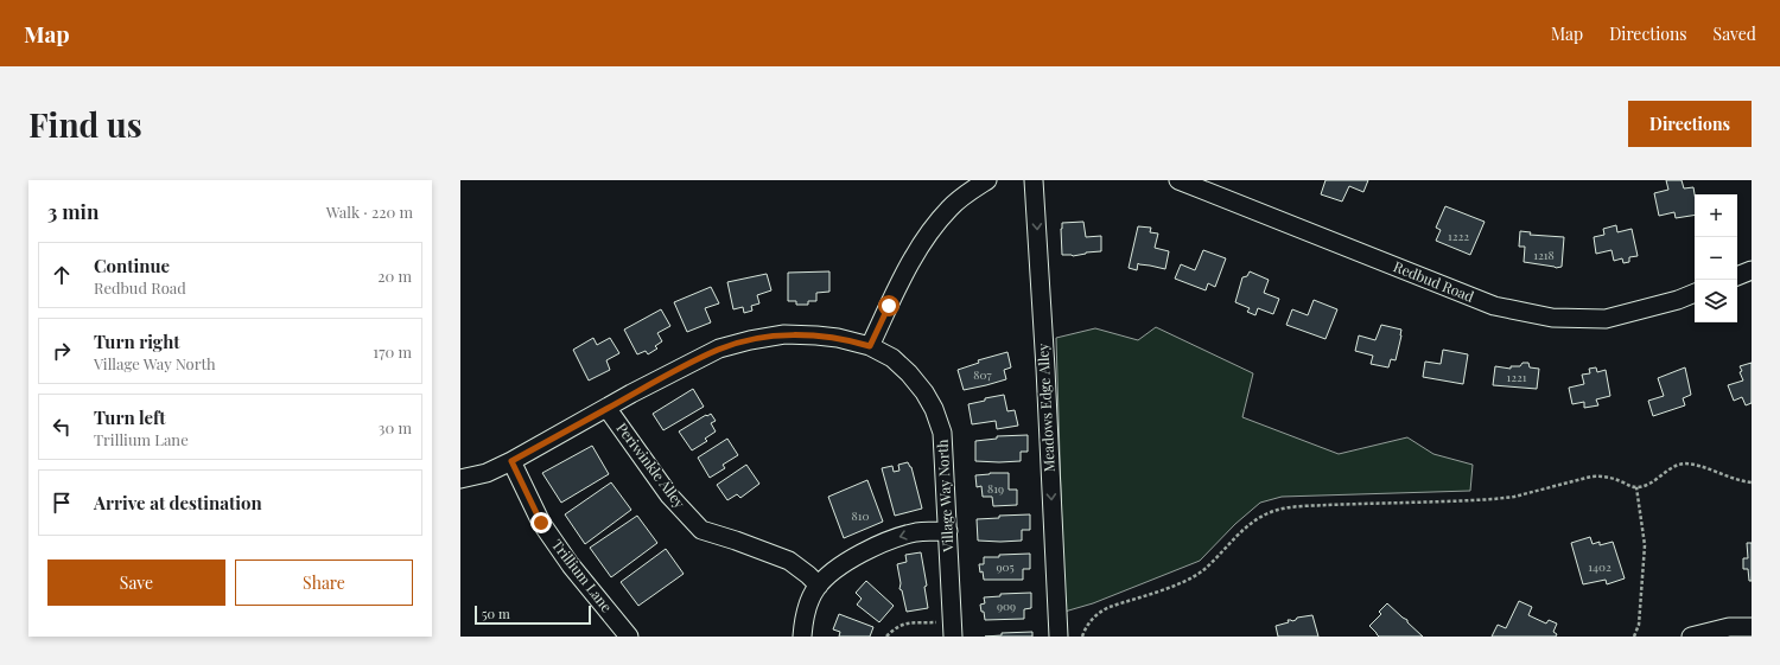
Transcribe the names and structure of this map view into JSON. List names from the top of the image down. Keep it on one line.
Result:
{"streets":{"street":["Redbud Road","Meadows Edge Alley","Periwinkle Alley","Village Way North","Trillium Lane"]},"crossings":[["Periwinkle Alley","Village Way North"],["Village Way North","Trillium Lane"]],"one_way":["Meadows Edge Alley"],"house_numbers":["1222","1218","807","1221","819","810","905","1402","909"],"scale_bar":"50 m","page":{"header":"Map","nav":["Map","Directions","Saved"],"buttons":["Directions",["Save","Share"]],"title":"Find us","heading":["3 min","Walk · 220 m"],"map_buttons":["+","−"],"list":[["Continue","Redbud Road","20 m"],["Turn right","Village Way North","170 m"],["Turn left","Trillium Lane","30 m"],"Arrive at destination"],"scale":"50 m"}}
